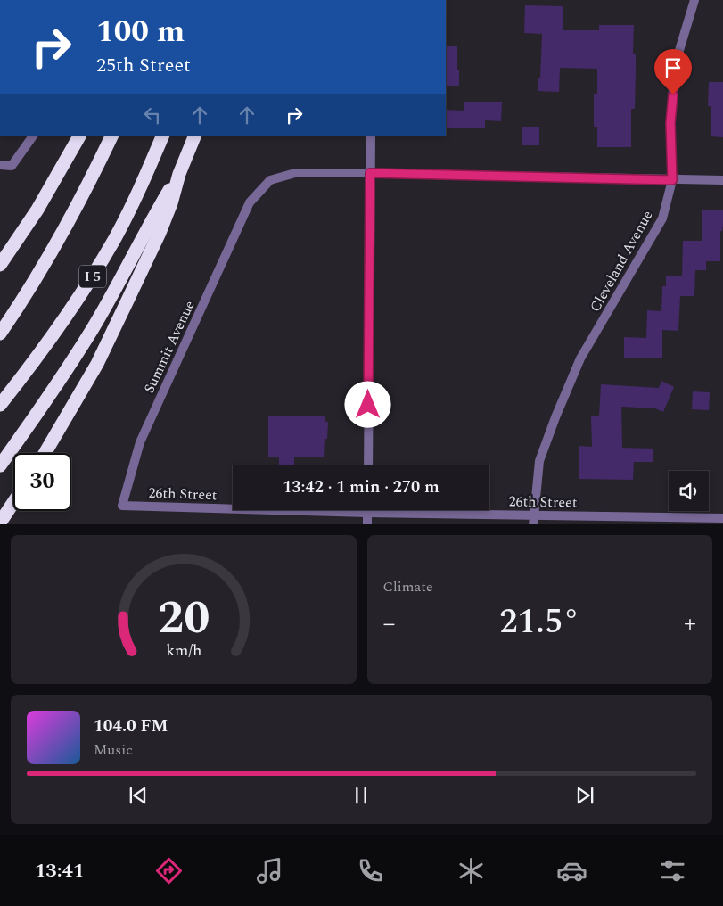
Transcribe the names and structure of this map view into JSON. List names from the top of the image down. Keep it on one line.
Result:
{"streets":{"highway":["I 5"],"street":["Cleveland Avenue","Summit Avenue","26th Street"]},"crossings":[["Cleveland Avenue","Summit Avenue"],["Cleveland Avenue","26th Street"],["Summit Avenue","26th Street"]],"page":{"turn":["100 m","25th Street"],"limit":"30","trip":"13:42 · 1 min · 270 m","tile":"Climate","heat":["−","21.5°","+"],"song":["104.0 FM","Music"],"tabs":"13:41","gauge":["20","km/h"]}}
